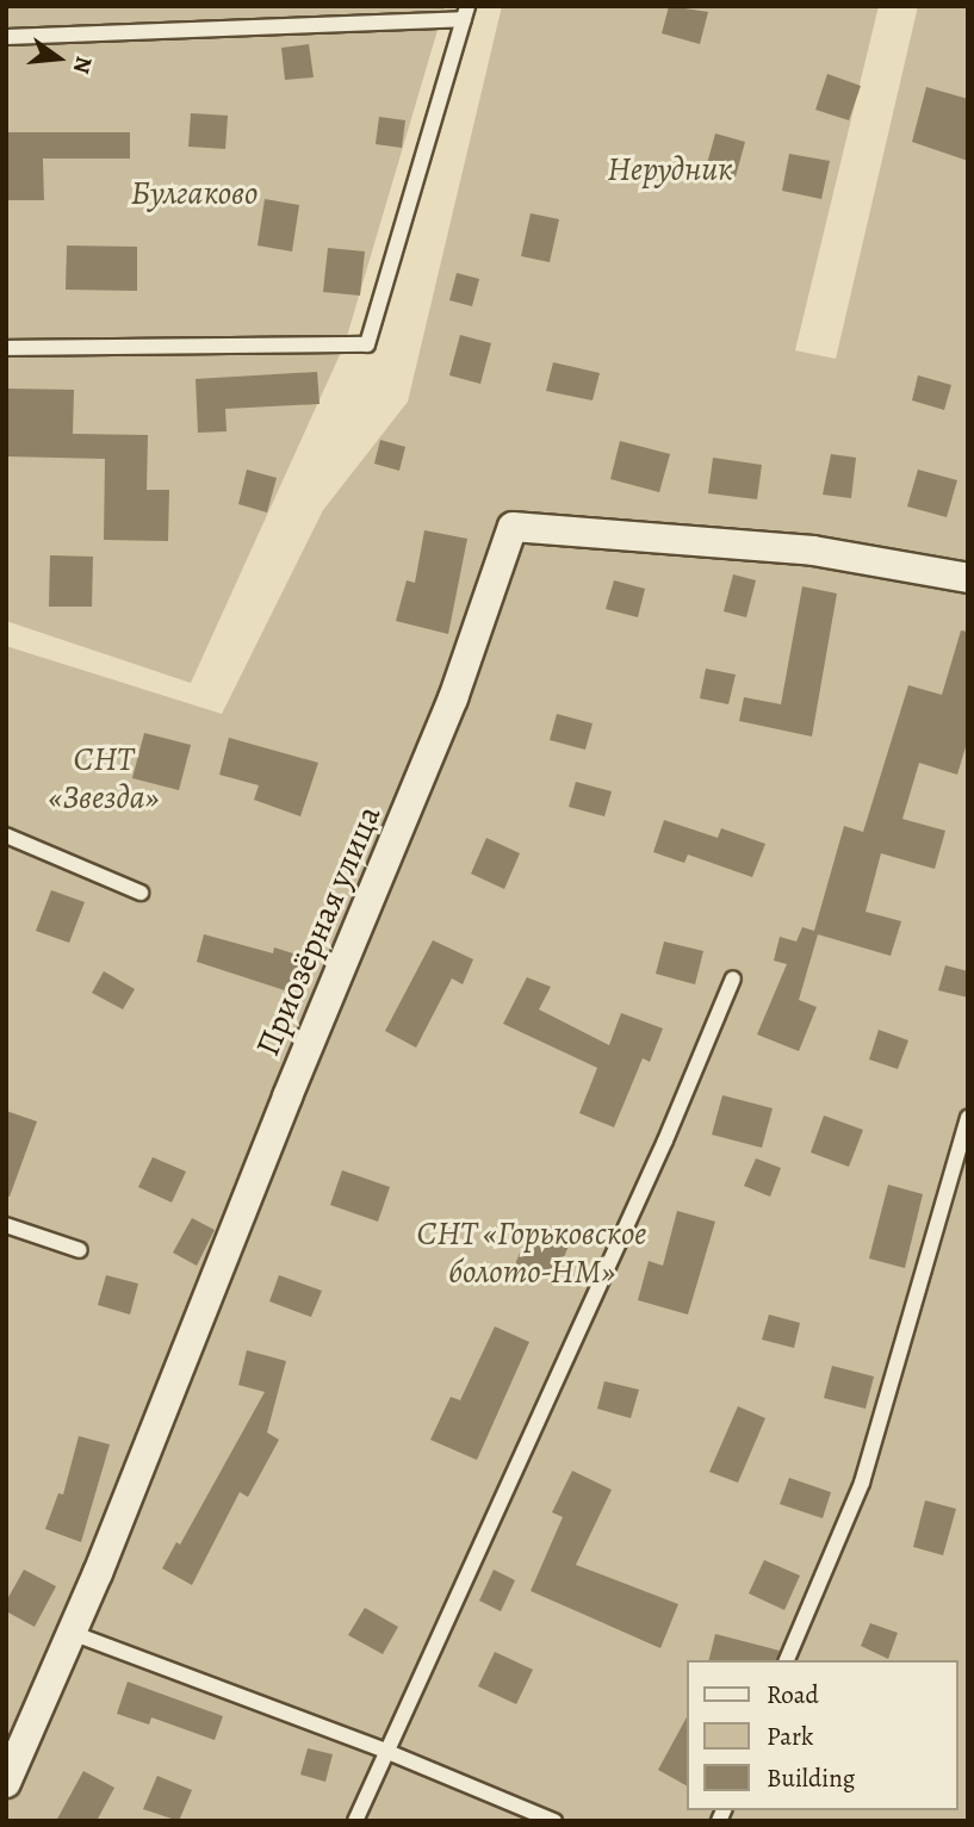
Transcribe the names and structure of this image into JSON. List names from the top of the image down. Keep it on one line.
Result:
{"streets":{"street":["Приозёрная улица"]},"parks":["Нерудник","Булгаково","СНТ «Звезда»","СНТ «Горьковское болото-НМ»"],"legend":["Road","Park","Building"],"north":"right"}
